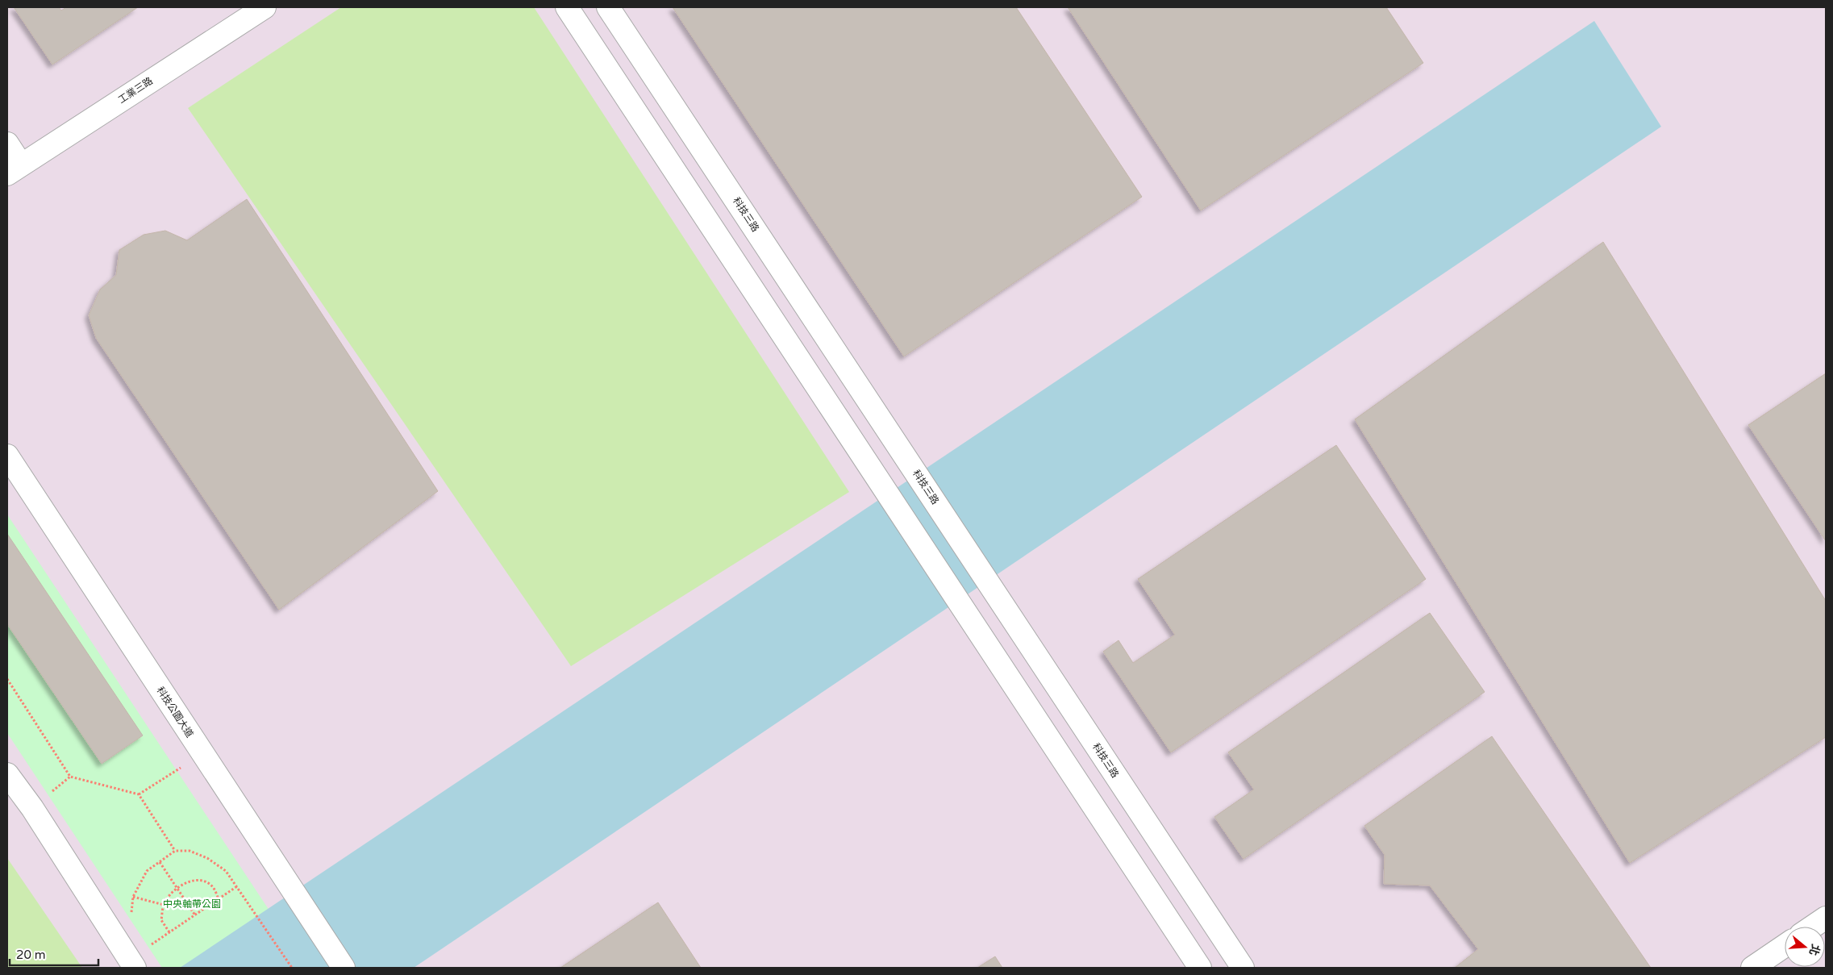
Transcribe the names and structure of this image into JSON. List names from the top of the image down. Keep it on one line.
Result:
{"streets":{"street":["工業三路","科技三路","科技公園大道"]},"parks":["中央軸帶公園"],"scale_bar":"20 m","north":"right"}
